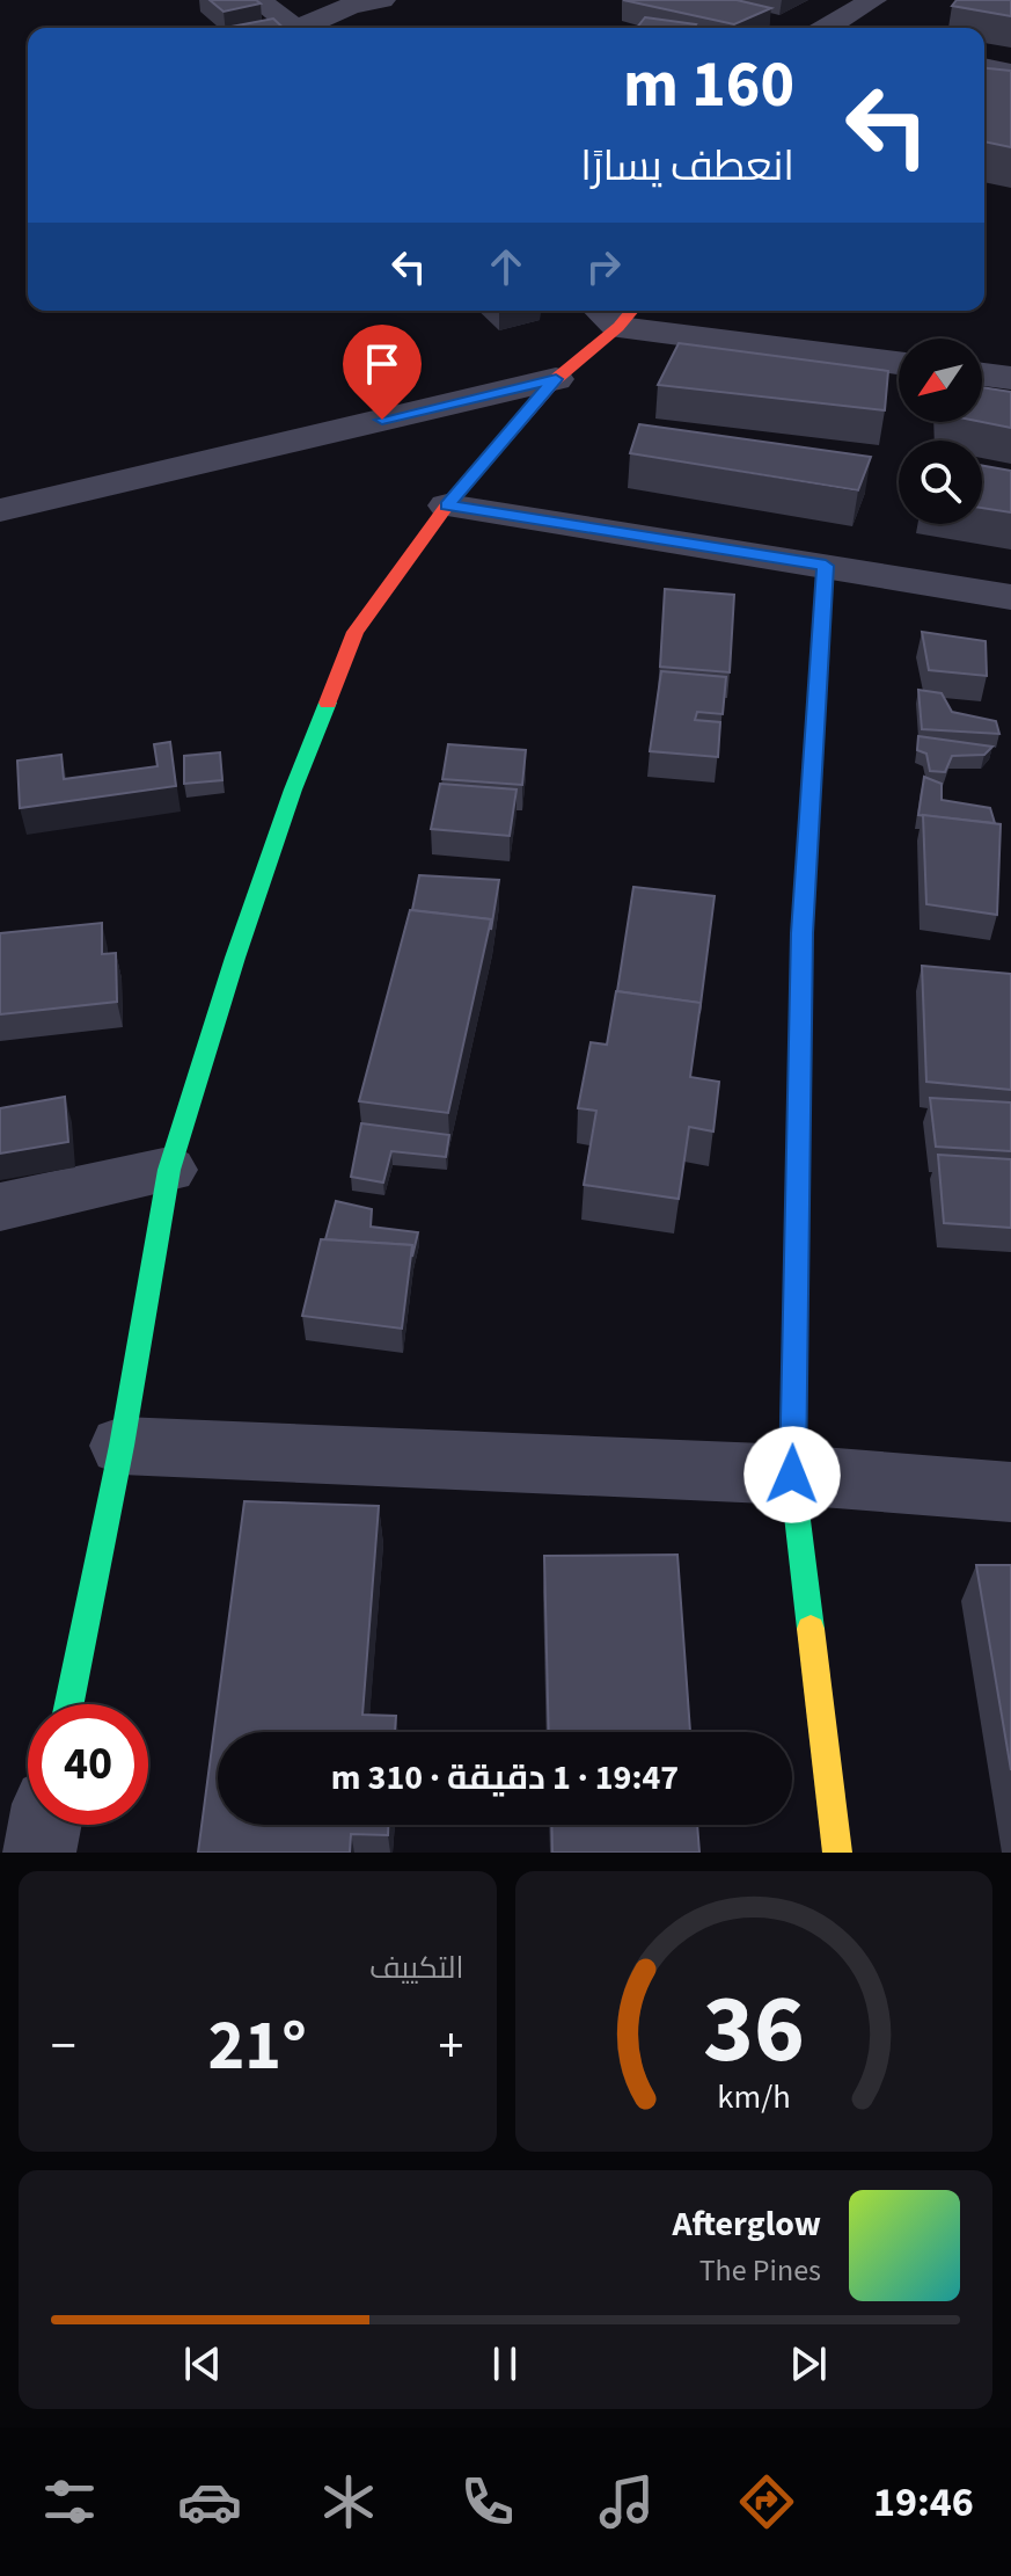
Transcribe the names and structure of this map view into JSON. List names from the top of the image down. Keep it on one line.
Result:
{"north":"bottom left","page":{"turn":["160 m","انعطف يسارًا"],"limit":"40","trip":"19:47 · 1 دقيقة · 310 m","tile":"التكييف","heat":["−","21°","+"],"song":["Afterglow","The Pines"],"tabs":"19:46","gauge":["36","km/h"]}}
